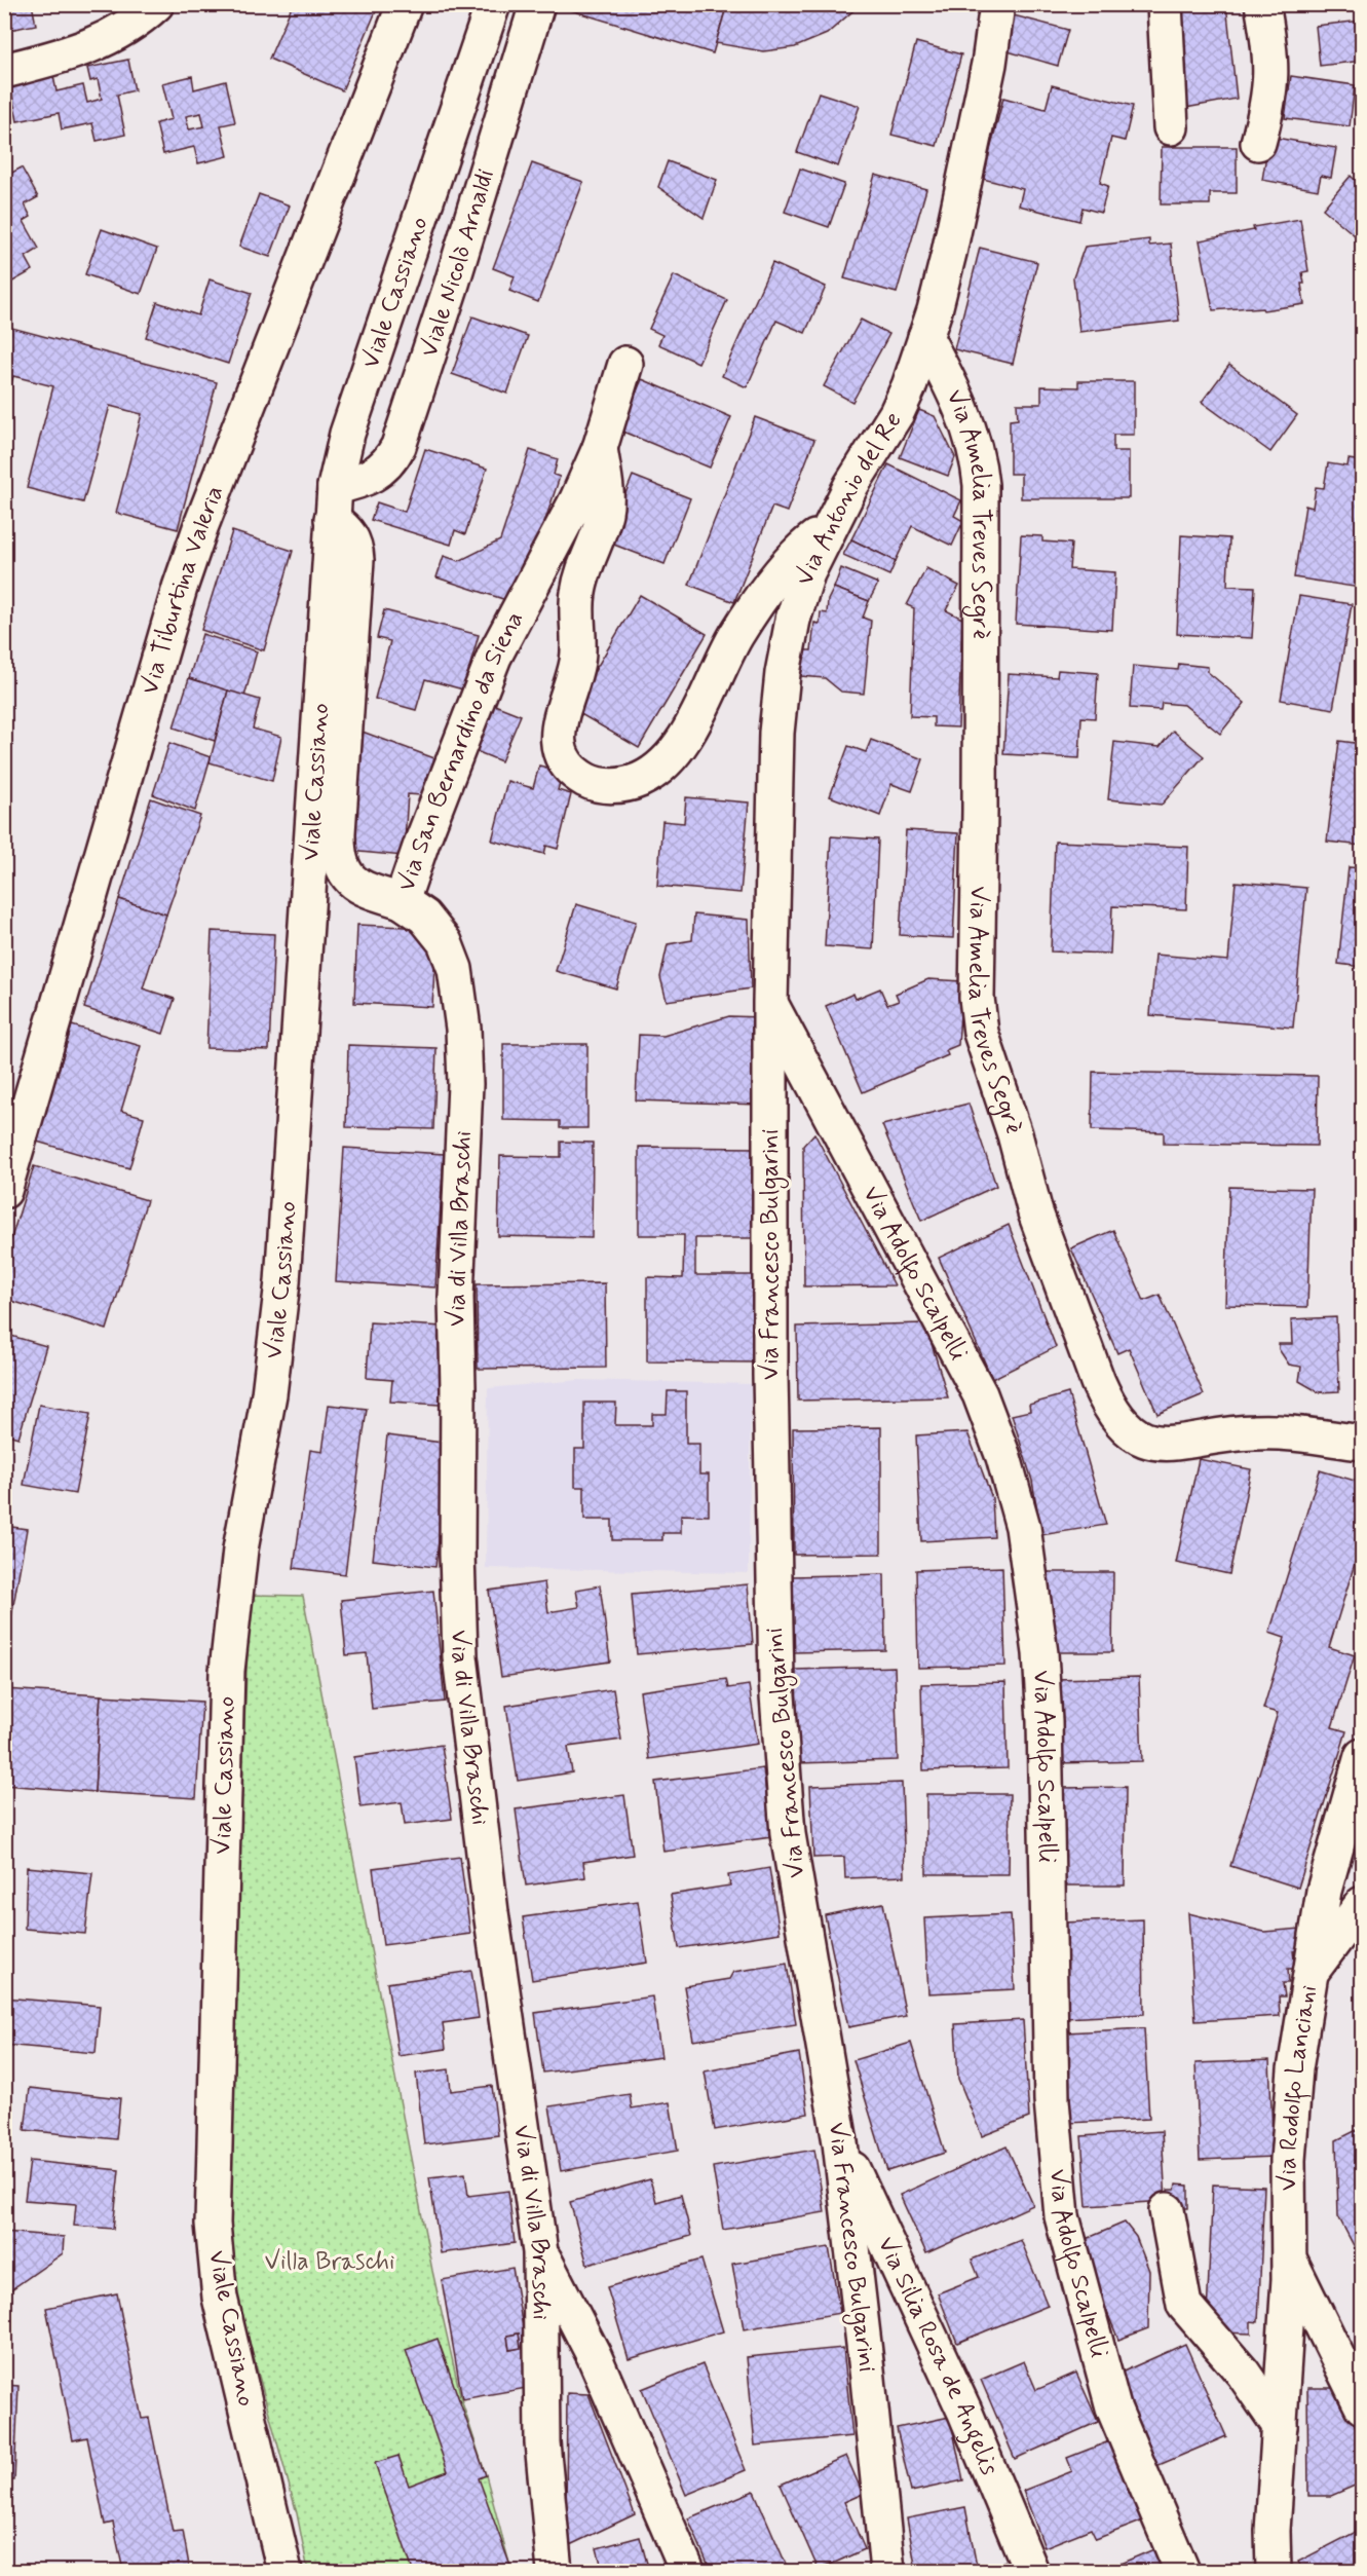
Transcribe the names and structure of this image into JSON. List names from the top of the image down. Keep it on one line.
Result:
{"streets":{"street":["Viale Nicolò Arnaldi","Viale Cassiano","Via Antonio del Re","Via Amelia Treves Segrè","Via Tiburtina Valeria","Via San Bernardino da Siena","Via di Villa Braschi","Via Francesco Bulgarini","Via Adolfo Scalpelli","Via Rodolfo Lanciani","Via Silia Rosa de Angelis"]},"crossings":[["Viale Nicolò Arnaldi","Viale Cassiano"],["Viale Nicolò Arnaldi","Via San Bernardino da Siena"],["Viale Cassiano","Via San Bernardino da Siena"],["Via Antonio del Re","Via Amelia Treves Segrè"],["Via Antonio del Re","Via San Bernardino da Siena"],["Via Antonio del Re","Via Francesco Bulgarini"],["Via Antonio del Re","Via Adolfo Scalpelli"],["Via San Bernardino da Siena","Via di Villa Braschi"],["Via Francesco Bulgarini","Via Adolfo Scalpelli"],["Via Francesco Bulgarini","Via Silia Rosa de Angelis"]],"parks":["Villa Braschi"]}
